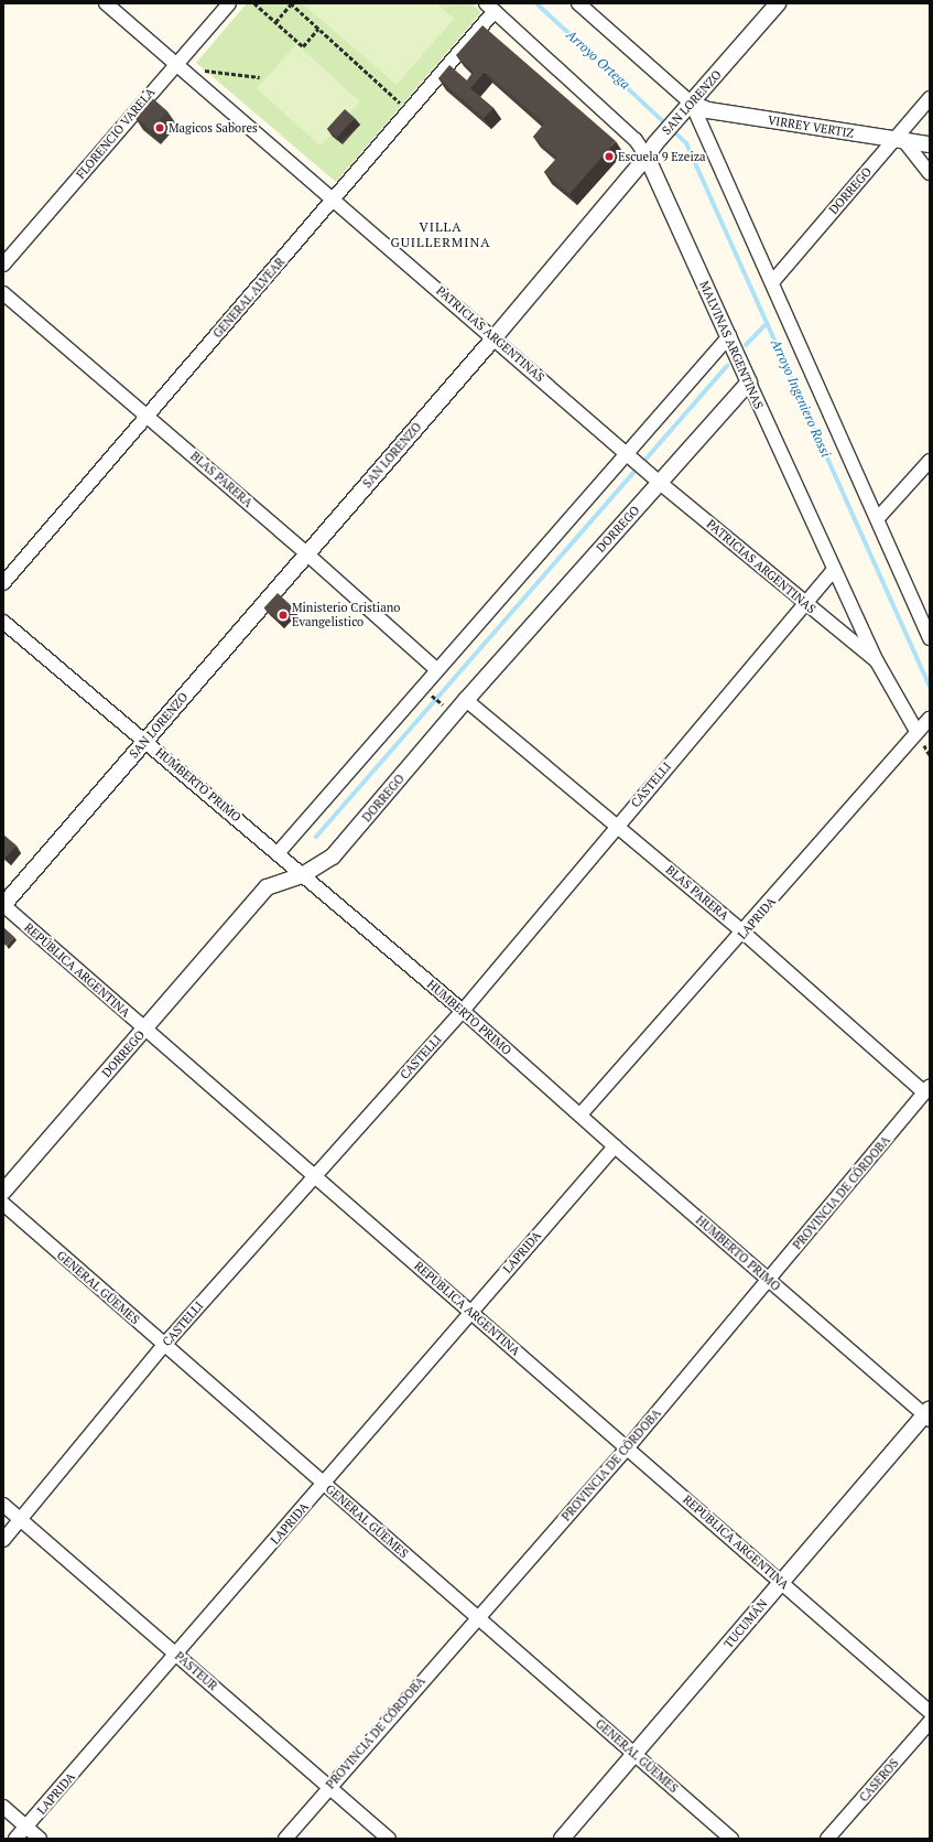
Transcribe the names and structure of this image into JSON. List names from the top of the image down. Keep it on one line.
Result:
{"streets":{"street":["SAN LORENZO","VIRREY VERTIZ","FLORENCIO VARELA","DORREGO","GENERAL ALVEAR","PATRICIAS ARGENTINAS","MALVINAS ARGENTINAS","BLAS PARERA","HUMBERTO PRIMO","CASTELLI","LAPRIDA","REPÚBLICA ARGENTINA","PROVINCIA DE CÓRDOBA","GENERAL GÜEMES","TUCUMÁN","PASTEUR","CASEROS"]},"crossings":[["SAN LORENZO","VIRREY VERTIZ"],["SAN LORENZO","PATRICIAS ARGENTINAS"],["SAN LORENZO","MALVINAS ARGENTINAS"],["SAN LORENZO","BLAS PARERA"],["SAN LORENZO","HUMBERTO PRIMO"],["SAN LORENZO","REPÚBLICA ARGENTINA"],["VIRREY VERTIZ","DORREGO"],["FLORENCIO VARELA","PATRICIAS ARGENTINAS"],["DORREGO","PATRICIAS ARGENTINAS"],["DORREGO","MALVINAS ARGENTINAS"],["DORREGO","BLAS PARERA"],["DORREGO","HUMBERTO PRIMO"],["DORREGO","REPÚBLICA ARGENTINA"],["GENERAL ALVEAR","PATRICIAS ARGENTINAS"],["GENERAL ALVEAR","MALVINAS ARGENTINAS"],["GENERAL ALVEAR","BLAS PARERA"],["PATRICIAS ARGENTINAS","MALVINAS ARGENTINAS"],["PATRICIAS ARGENTINAS","CASTELLI"],["MALVINAS ARGENTINAS","CASTELLI"],["MALVINAS ARGENTINAS","LAPRIDA"],["BLAS PARERA","CASTELLI"],["BLAS PARERA","LAPRIDA"],["BLAS PARERA","PROVINCIA DE CÓRDOBA"],["HUMBERTO PRIMO","CASTELLI"],["HUMBERTO PRIMO","LAPRIDA"],["HUMBERTO PRIMO","PROVINCIA DE CÓRDOBA"],["HUMBERTO PRIMO","TUCUMÁN"],["CASTELLI","REPÚBLICA ARGENTINA"],["CASTELLI","GENERAL GÜEMES"],["CASTELLI","PASTEUR"],["LAPRIDA","REPÚBLICA ARGENTINA"],["LAPRIDA","GENERAL GÜEMES"],["LAPRIDA","PASTEUR"],["REPÚBLICA ARGENTINA","PROVINCIA DE CÓRDOBA"],["REPÚBLICA ARGENTINA","TUCUMÁN"],["PROVINCIA DE CÓRDOBA","GENERAL GÜEMES"],["PROVINCIA DE CÓRDOBA","PASTEUR"],["GENERAL GÜEMES","TUCUMÁN"]],"districts":["VILLA GUILLERMINA"],"water":["Arroyo Ortega","Arroyo Ingeniero Rossi"],"places":["Magicos Sabores","Escuela 9 Ezeiza","Ministerio Cristiano Evangelistico"]}
